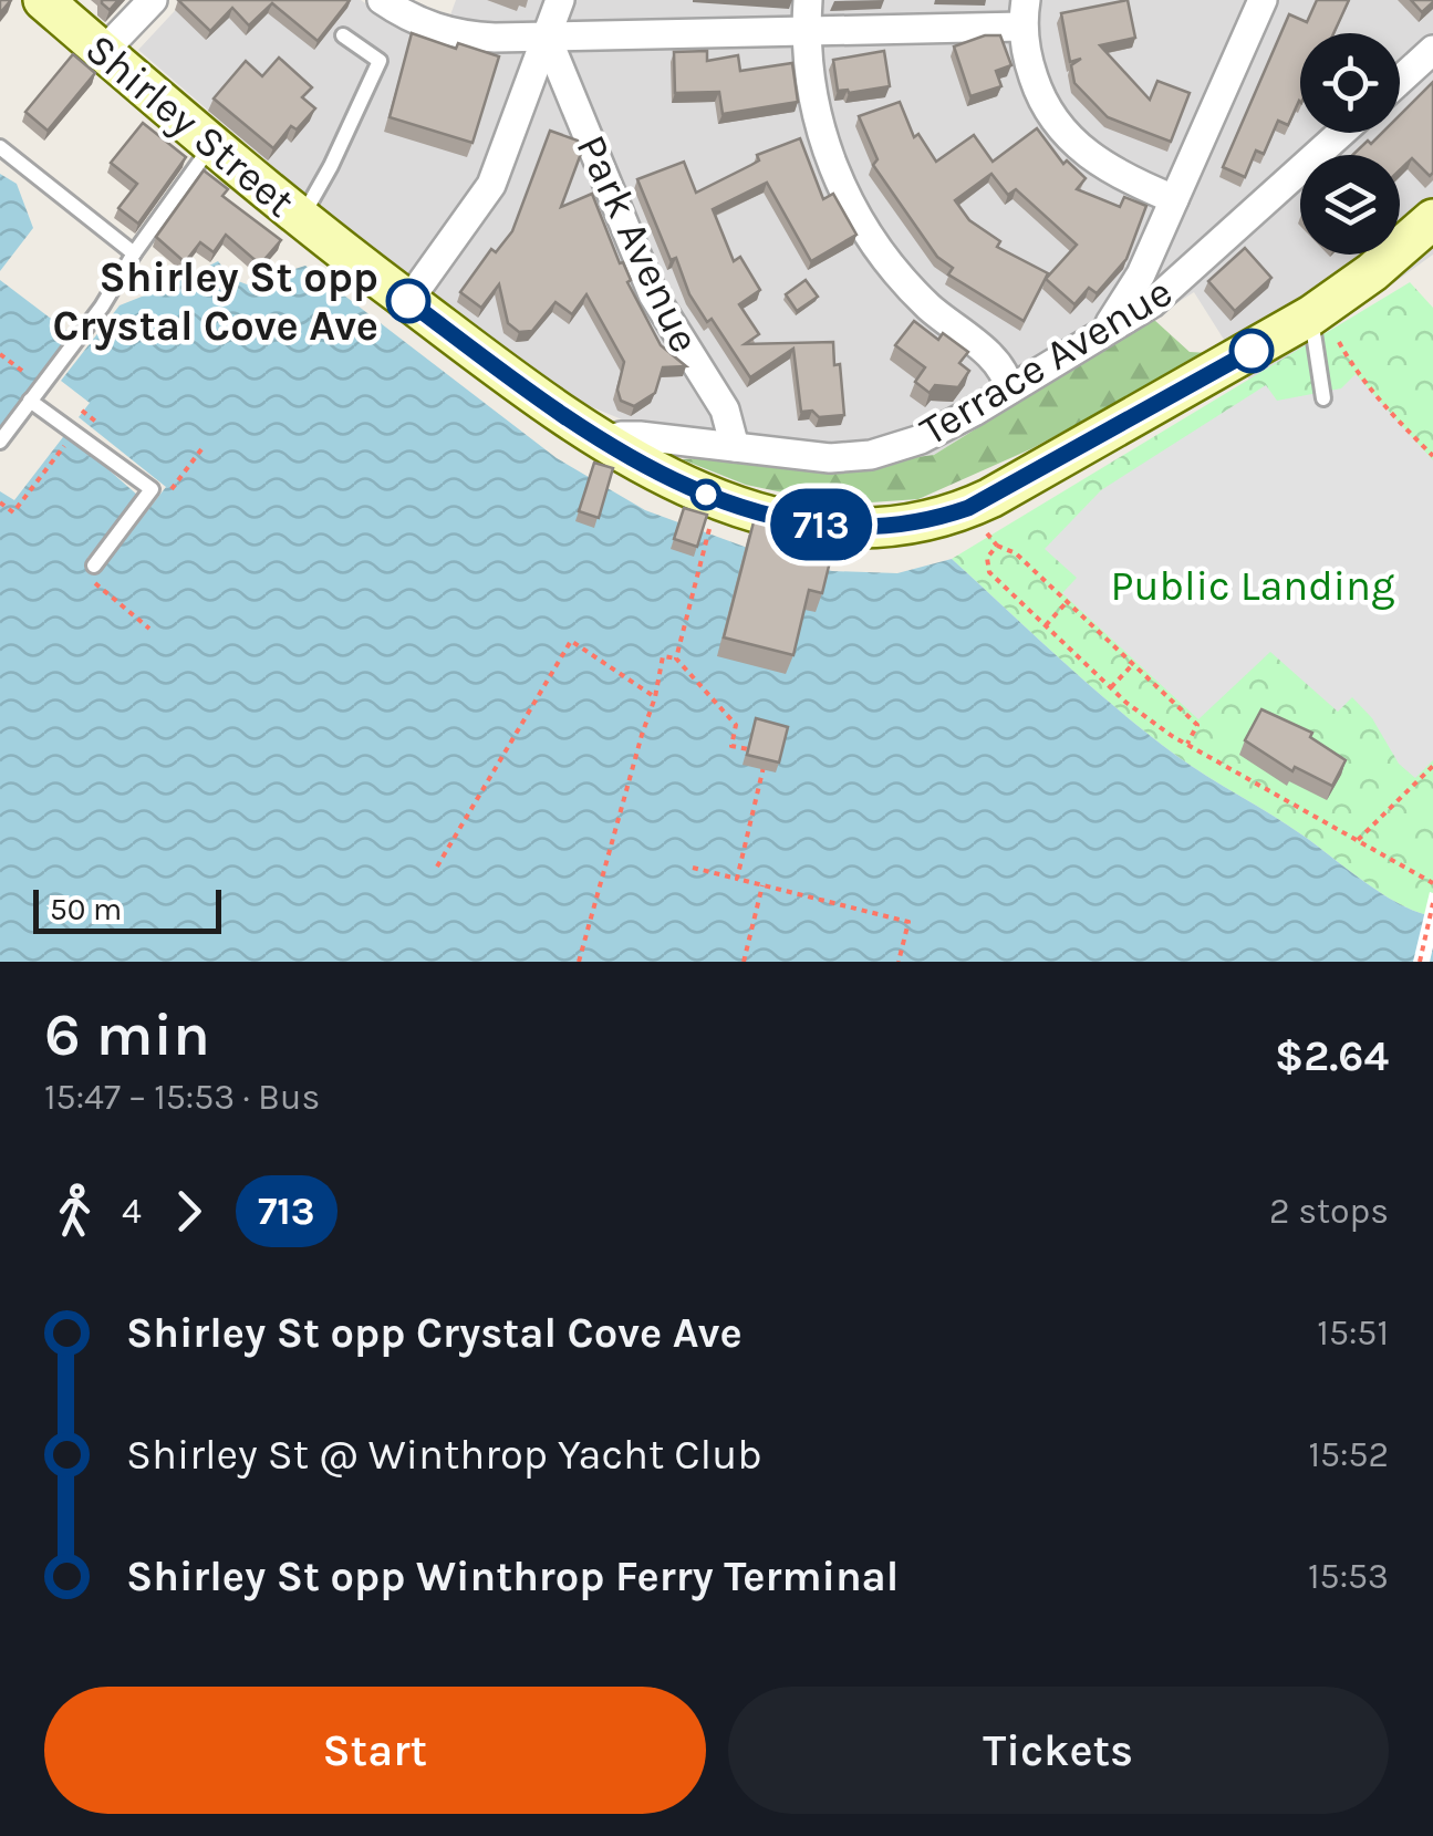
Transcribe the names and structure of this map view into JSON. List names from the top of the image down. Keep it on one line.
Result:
{"streets":{"main road":["Shirley Street"],"street":["Park Avenue","Terrace Avenue"]},"crossings":[["Shirley Street","Terrace Avenue"],["Park Avenue","Terrace Avenue"]],"parks":["Public Landing"],"places":["Shirley St opp Crystal Cove Ave"],"lines":["bus line 713"],"scale_bar":"50 m","page":{"on_map":"713","scale":"50 m","heading":["6 min","15:47 – 15:53 · Bus","$2.64"],"legs":["4","713","2 stops"],"list":[{"name":"Shirley St opp Crystal Cove Ave","value":"15:51"},{"name":"Shirley St @ Winthrop Yacht Club","value":"15:52"},{"name":"Shirley St opp Winthrop Ferry Terminal","value":"15:53"}],"buttons":["Start","Tickets"]}}
